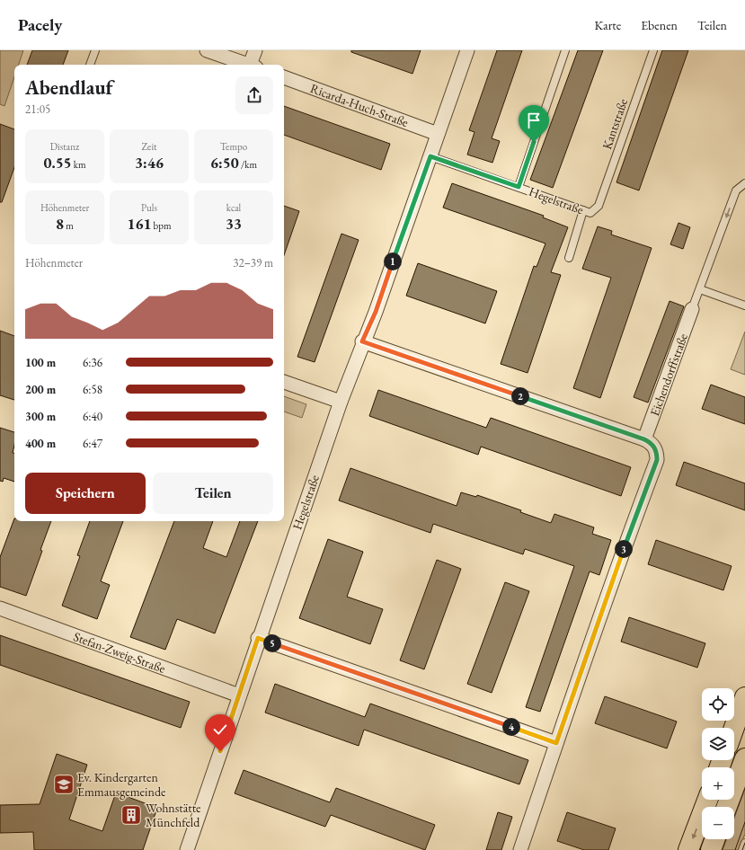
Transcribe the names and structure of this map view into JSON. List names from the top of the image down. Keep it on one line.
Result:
{"streets":{"street":["Ricarda-Huch-Straße","Hegelstraße","Eichendorffstraße","Stefan-Zweig-Straße"],"lane":["Kantstraße"]},"crossings":[["Ricarda-Huch-Straße","Hegelstraße"],["Kantstraße","Hegelstraße"],["Hegelstraße","Stefan-Zweig-Straße"]],"places":{"school or university":["Ev. Kindergarten Emmausgemeinde"],"building":["Wohnstätte Münchfeld"]},"page":{"header":"Pacely","nav":["Karte","Ebenen","Teilen"],"heading":["Abendlauf","21:05"],"stats":[["Distanz","0.55 km"],["Zeit","3:46"],["Tempo","6:50 /km"],["Höhenmeter","8 m"],["Puls","161 bpm"],["kcal","33"]],"chart":["Höhenmeter","32–39 m"],"pins":["1","2","3","5","4"],"list":[{"name":"100 m","note":"6:36"},{"name":"200 m","note":"6:58"},{"name":"300 m","note":"6:40"},{"name":"400 m","note":"6:47"}],"buttons":["Speichern","Teilen"],"map_buttons":["+","−"]}}
